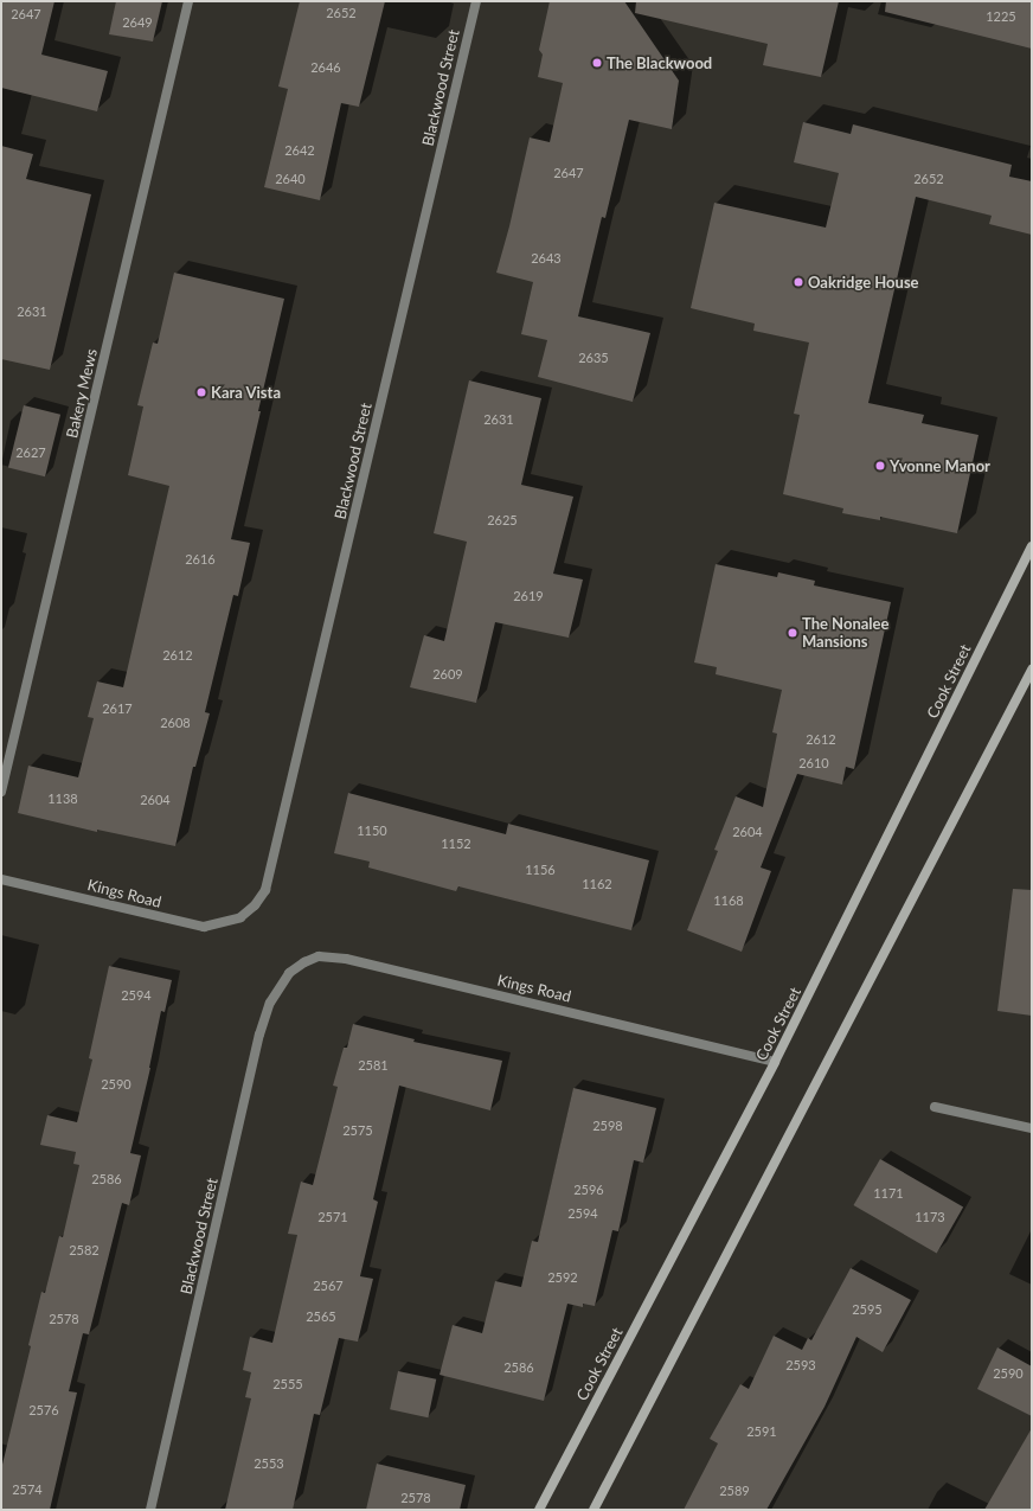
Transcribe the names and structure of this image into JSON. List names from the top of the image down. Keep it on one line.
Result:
{"streets":{"main road":["Cook Street"],"street":["Blackwood Street","Bakery Mews","Kings Road"]},"crossings":[["Blackwood Street","Kings Road"],["Cook Street","Kings Road"]],"places":["The Blackwood","Oakridge House","Kara Vista","Yvonne Manor","The Nonalee Mansions"],"house_numbers":["2652","2647","1225","2649","2646","2642","2647","2640","2652","2643","2631","2635","2631","2627","2625","2616","2619","2612","2609","2617","2608","2612","2610","1138","2604","1150","2604","1152","1156","1162","1168","2594","2581","2590","2598","2575","2586","2596","1171","2594","2571","1173","2582","2592","2567","2595","2565","2578","2593","2586","2590","2555","2576","2591","2553","2574","2589","2578"]}
